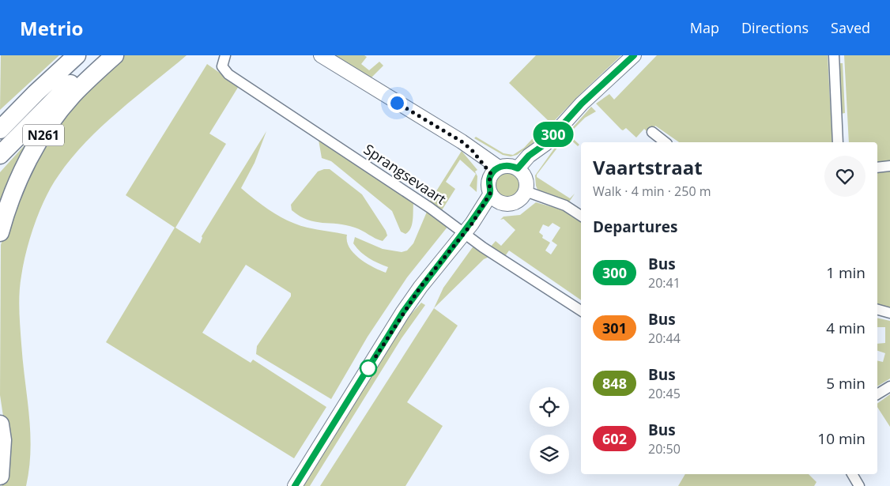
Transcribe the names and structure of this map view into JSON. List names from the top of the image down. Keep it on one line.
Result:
{"streets":{"highway":["N261"],"street":["Sprangsevaart"]},"lines":["bus line 300"],"page":{"header":"Metrio","nav":["Map","Directions","Saved"],"on_map":"300","heading":[["Vaartstraat","Walk · 4 min · 250 m"],"Departures"],"list":[{"mark":"300","name":"Bus","note":"20:41","value":"1 min"},{"mark":"301","name":"Bus","note":"20:44","value":"4 min"},{"mark":"848","name":"Bus","note":"20:45","value":"5 min"},{"mark":"602","name":"Bus","note":"20:50","value":"10 min"}]}}
